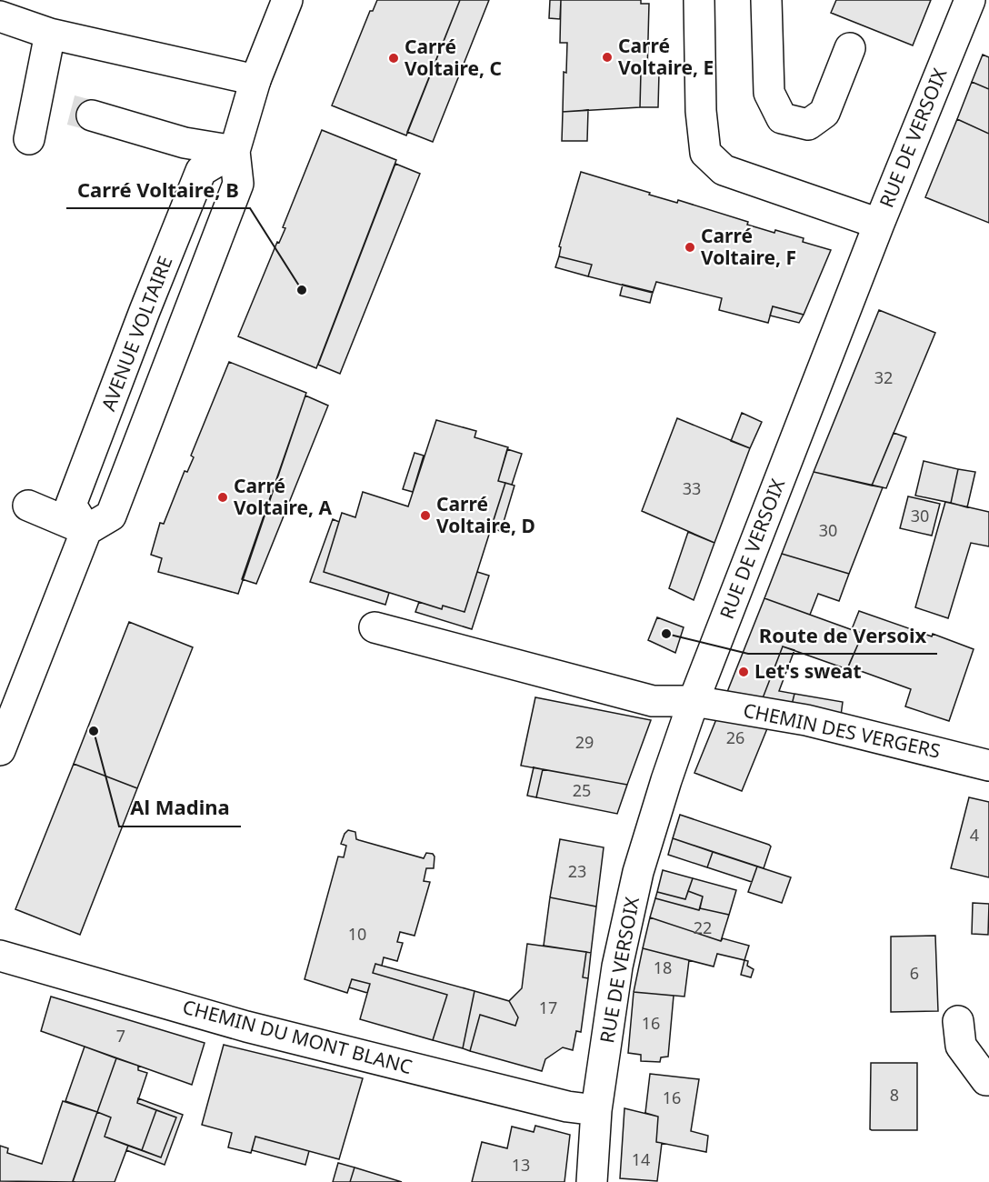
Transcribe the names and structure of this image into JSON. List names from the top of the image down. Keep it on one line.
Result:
{"streets":{"street":["RUE DE VERSOIX","AVENUE VOLTAIRE","CHEMIN DES VERGERS","CHEMIN DU MONT BLANC"]},"crossings":[["RUE DE VERSOIX","CHEMIN DES VERGERS"],["RUE DE VERSOIX","CHEMIN DU MONT BLANC"]],"places":["Carré Voltaire, E","Carré Voltaire, C","Carré Voltaire, F","Carré Voltaire, B","Carré Voltaire, A","Carré Voltaire, D","Route de Versoix","Let's sweat","Al Madina"],"house_numbers":["32","33","30","30","26","29","25","4","23","22","10","18","6","17","16","7","8","16","14","13"]}
